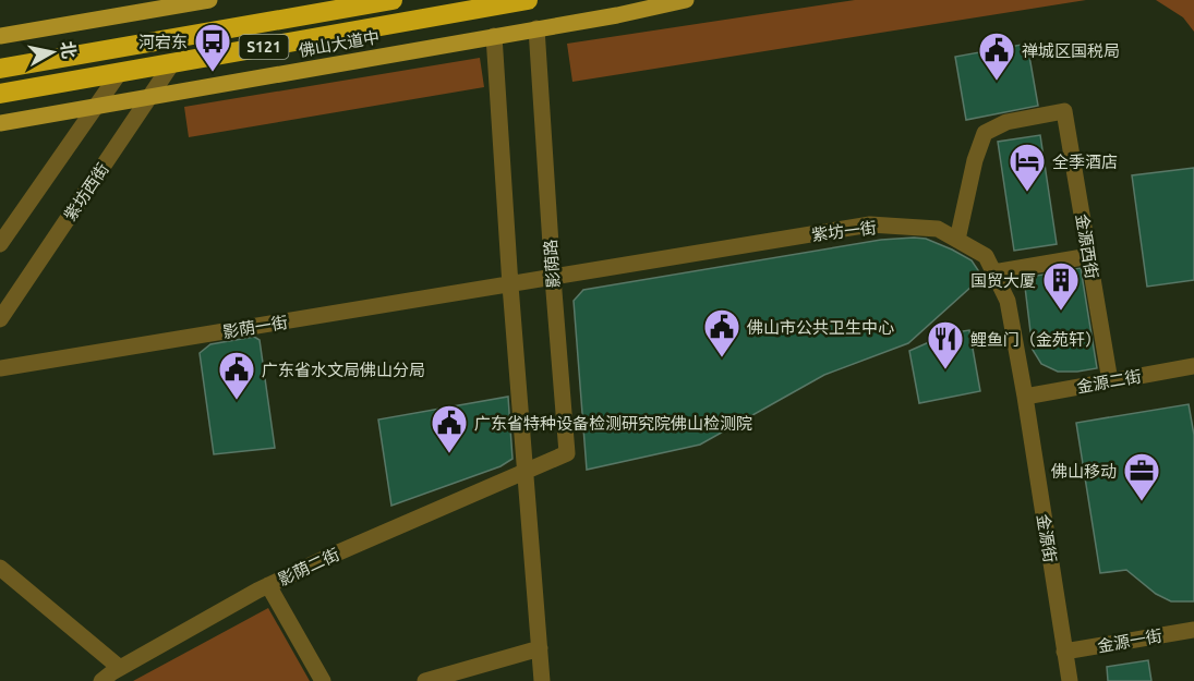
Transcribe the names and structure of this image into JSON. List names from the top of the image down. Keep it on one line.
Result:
{"streets":{"highway":["佛山大道中","S121"],"street":["紫坊西街","紫坊一街","金源西街","影荫路","影荫一街","金源二街","金源街","影荫二街","金源一街"]},"crossings":[["佛山大道中","紫坊西街"],["佛山大道中","影荫路"],["紫坊一街","金源西街"],["紫坊一街","影荫路"],["紫坊一街","影荫一街"],["紫坊一街","金源二街"],["紫坊一街","金源街"],["金源西街","金源二街"],["影荫路","影荫二街"],["金源二街","金源街"],["金源街","金源一街"]],"places":{"bus stop":["河宕东"],"public building":["禅城区国税局","佛山市公共卫生中心","广东省水文局佛山分局","广东省特种设备检测研究院佛山检测院"],"hotel":["全季酒店"],"building":["国贸大厦"],"restaurant":["鲤鱼门（金苑轩）"],"office":["佛山移动"]},"north":"right"}
